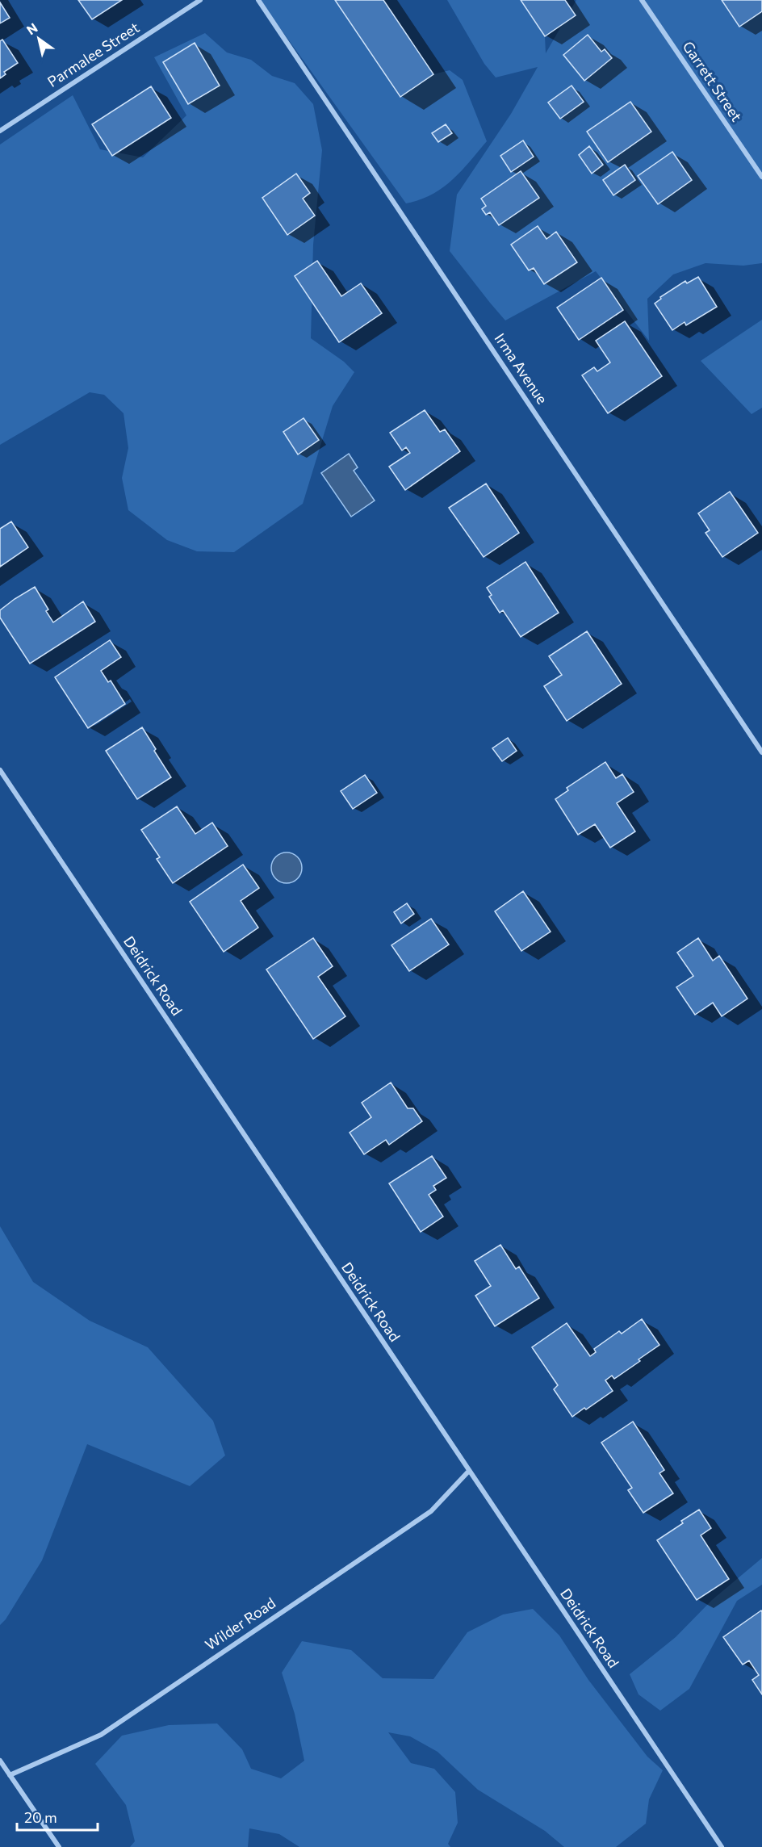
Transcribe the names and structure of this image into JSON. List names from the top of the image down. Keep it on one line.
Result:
{"streets":{"street":["Parmalee Street","Garrett Street","Irma Avenue","Deidrick Road","Wilder Road"]},"crossings":[["Deidrick Road","Wilder Road"]],"scale_bar":"20 m","north":"top left"}
